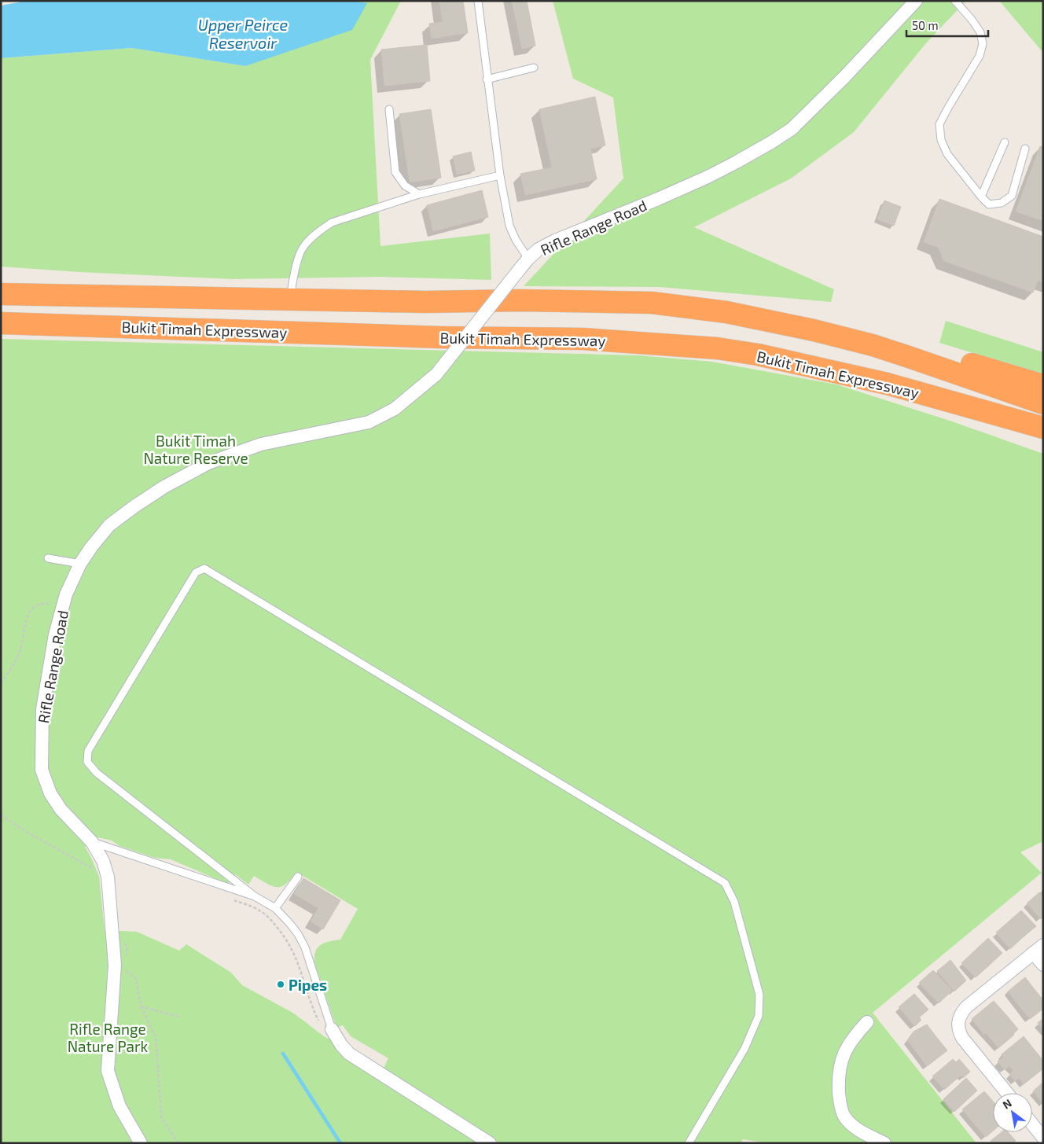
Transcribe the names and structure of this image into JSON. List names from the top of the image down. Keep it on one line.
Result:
{"streets":{"highway":["Bukit Timah Expressway"],"street":["Rifle Range Road"]},"water":["Upper Peirce Reservoir"],"parks":["Bukit Timah Nature Reserve","Rifle Range Nature Park"],"places":["Pipes"],"scale_bar":"50 m","north":"top left"}
